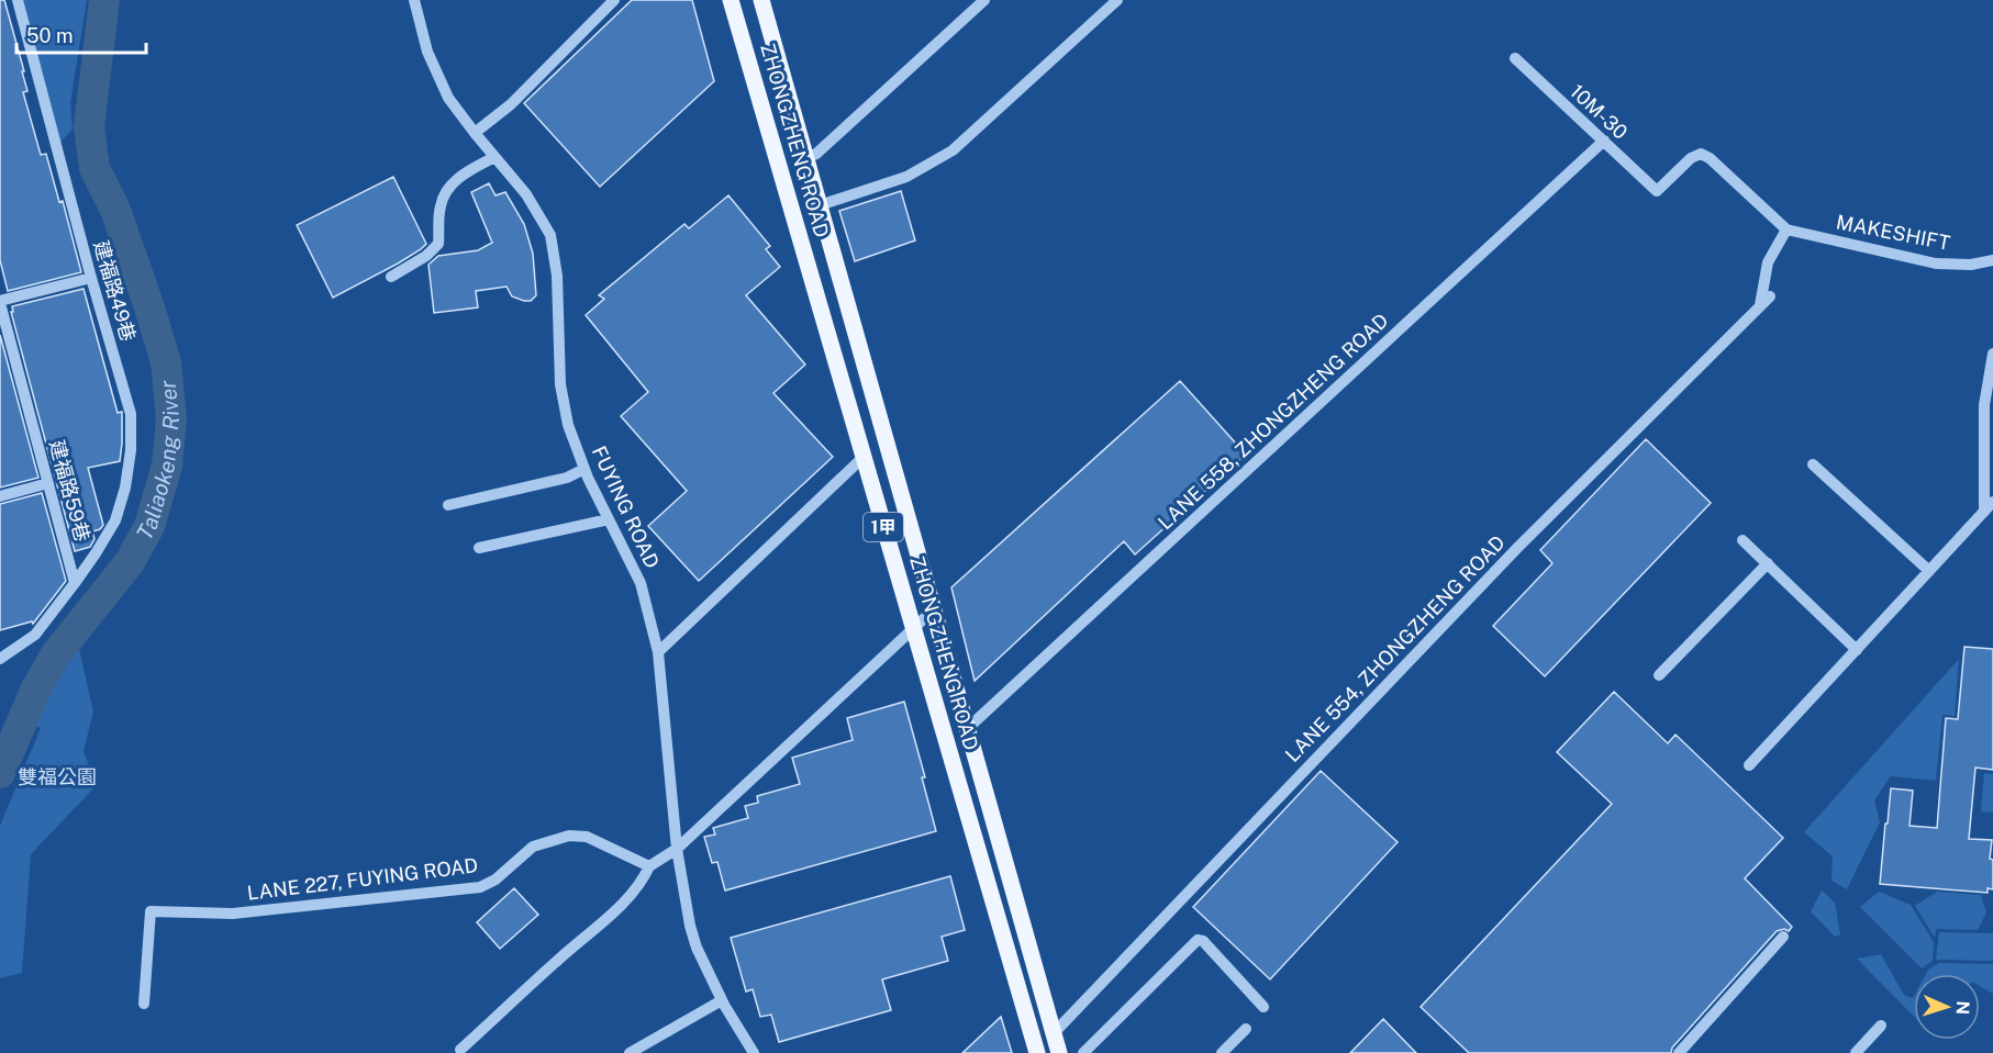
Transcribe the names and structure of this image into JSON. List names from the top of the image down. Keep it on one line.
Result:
{"streets":{"main road":["ZHONGZHENG ROAD","1甲"],"street":["10M-30","MAKESHIFT","建福路49巷","LANE 558, ZHONGZHENG ROAD","建福路59巷","FUYING ROAD","LANE 554, ZHONGZHENG ROAD","LANE 227, FUYING ROAD"]},"crossings":[["10M-30","MAKESHIFT"],["10M-30","LANE 558, ZHONGZHENG ROAD"],["10M-30","LANE 554, ZHONGZHENG ROAD"],["ZHONGZHENG ROAD","LANE 558, ZHONGZHENG ROAD"],["ZHONGZHENG ROAD","LANE 554, ZHONGZHENG ROAD"],["MAKESHIFT","LANE 554, ZHONGZHENG ROAD"],["建福路49巷","建福路59巷"]],"water":["Taliaokeng River"],"parks":["雙福公園"],"scale_bar":"50 m","north":"right"}
